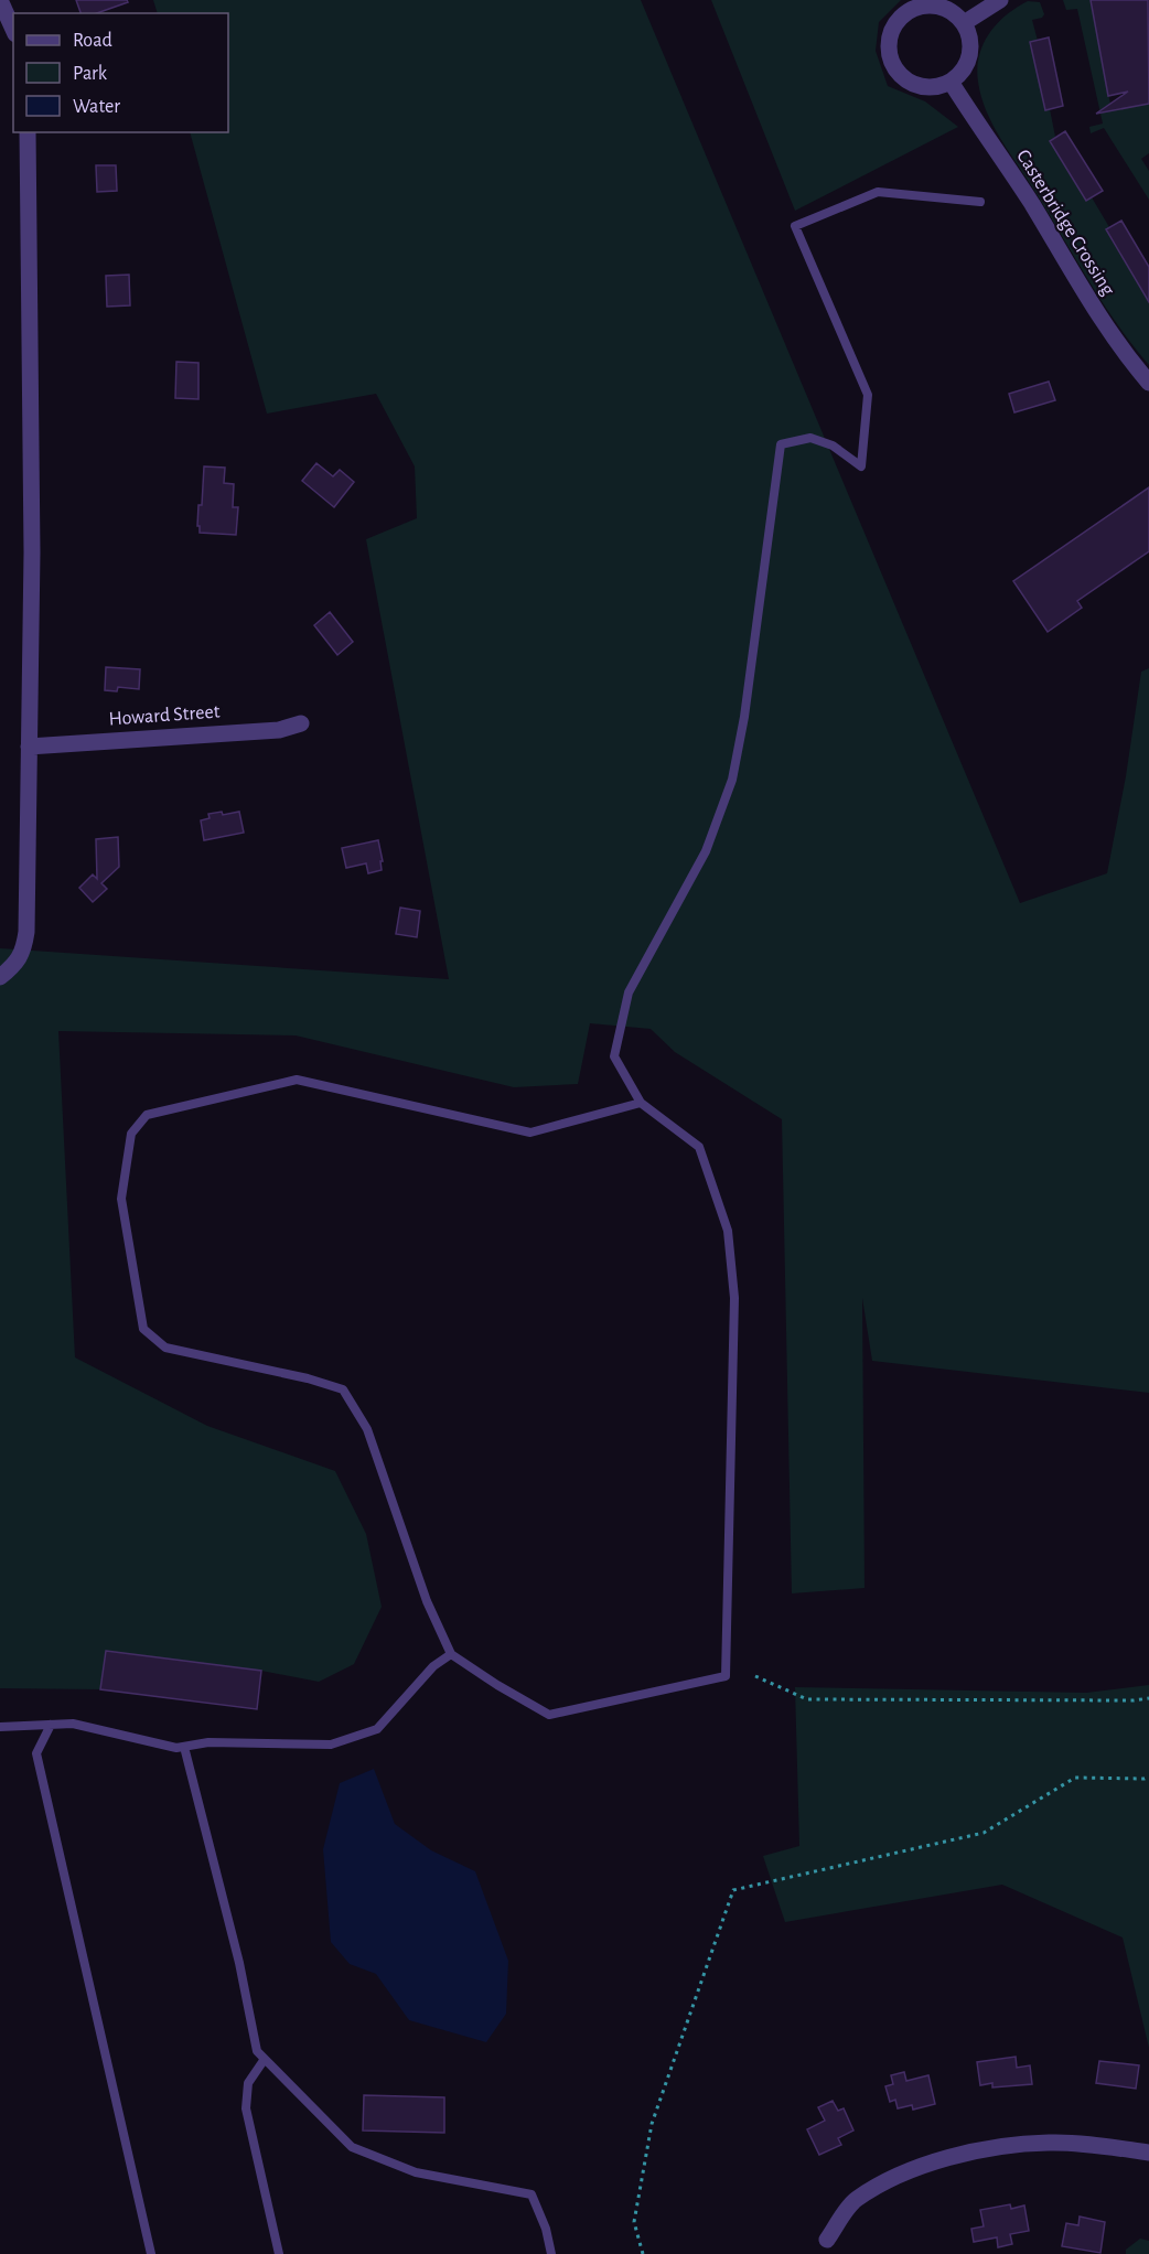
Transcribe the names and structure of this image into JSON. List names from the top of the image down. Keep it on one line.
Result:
{"streets":{"street":["Casterbridge Crossing","Howard Street"]},"legend":["Road","Park","Water"]}
